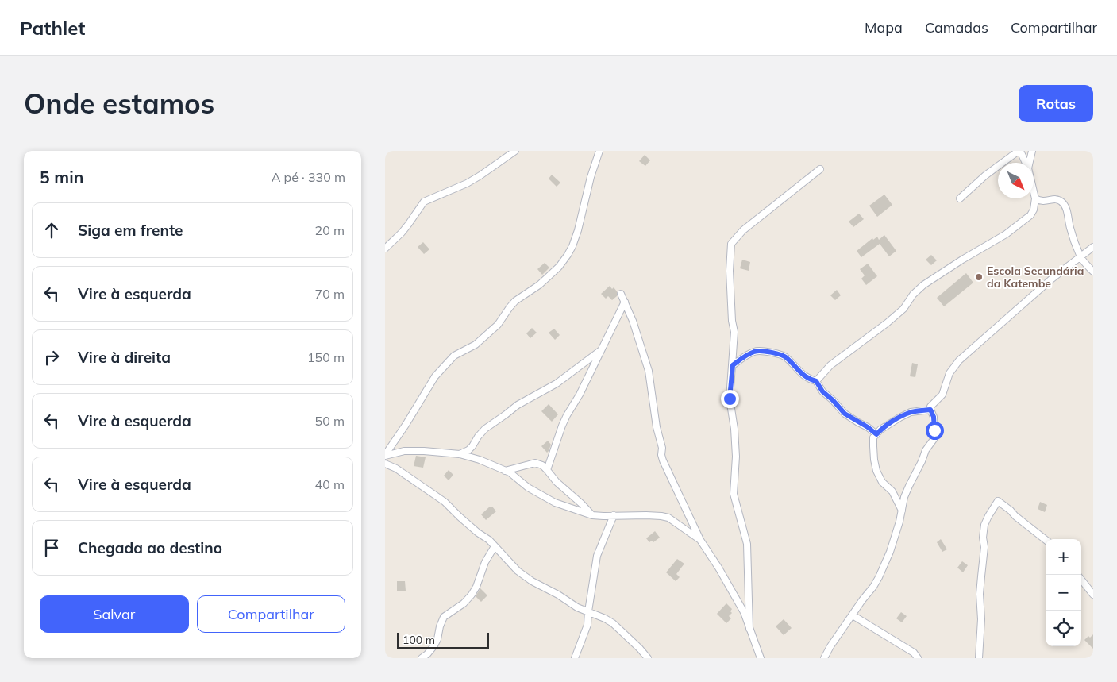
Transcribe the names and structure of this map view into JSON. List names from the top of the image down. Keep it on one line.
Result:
{"places":["Escola Secundária da Katembe"],"scale_bar":"100 m","north":"bottom right","page":{"header":"Pathlet","nav":["Mapa","Camadas","Compartilhar"],"buttons":["Rotas",["Salvar","Compartilhar"]],"title":"Onde estamos","heading":["5 min","A pé · 330 m"],"list":[["Siga em frente","20 m"],["Vire à esquerda","70 m"],["Vire à direita","150 m"],["Vire à esquerda","50 m"],["Vire à esquerda","40 m"],"Chegada ao destino"],"map_buttons":["+","−"],"scale":"100 m"}}
